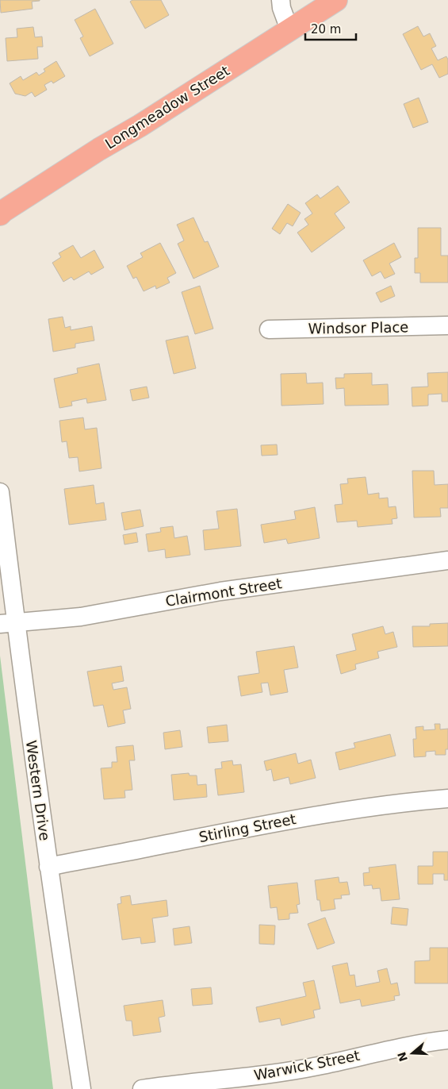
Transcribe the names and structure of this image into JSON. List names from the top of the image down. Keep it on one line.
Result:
{"streets":{"main road":["Longmeadow Street"],"street":["Windsor Place","Clairmont Street","Western Drive","Stirling Street","Warwick Street"]},"crossings":[["Clairmont Street","Western Drive"],["Western Drive","Stirling Street"]],"scale_bar":"20 m","north":"left"}
